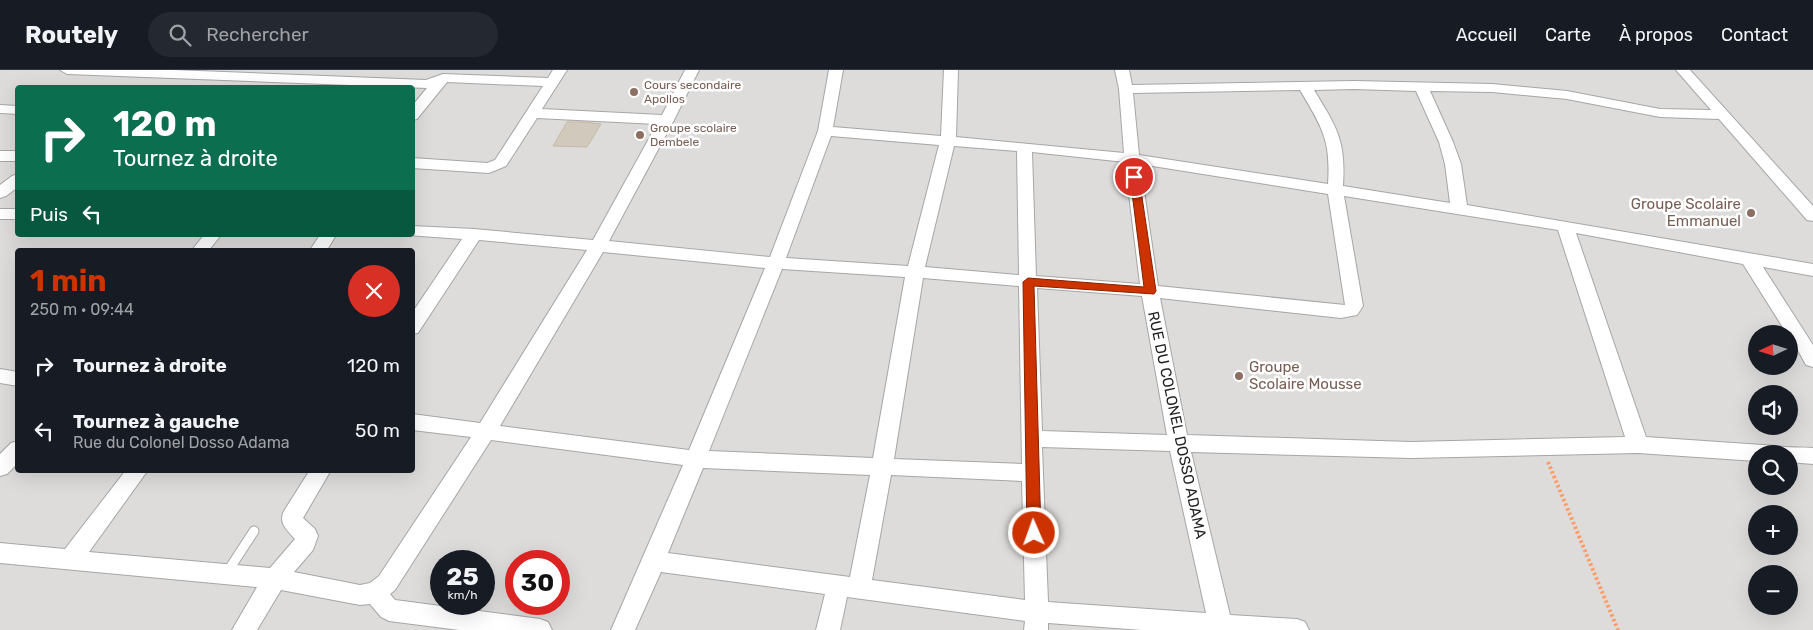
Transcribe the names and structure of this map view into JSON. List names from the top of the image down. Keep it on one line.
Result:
{"streets":{"street":["RUE DU COLONEL DOSSO ADAMA"]},"places":["Cours secondaire Apollos","Groupe scolaire Dembele","Groupe Scolaire Emmanuel","Groupe Scolaire Mousse"],"north":"left","page":{"header":"Routely","search":"Rechercher","nav":["Accueil","Carte","À propos","Contact"],"turn":["120 m","Tournez à droite"],"then":"Puis","heading":["1 min","250 m · 09:44"],"map_buttons":["+","−"],"list":[{"name":"Tournez à droite","value":"120 m"},{"name":"Tournez à gauche","note":"Rue du Colonel Dosso Adama","value":"50 m"}],"speed":"25 km/h","limit":"30"}}
